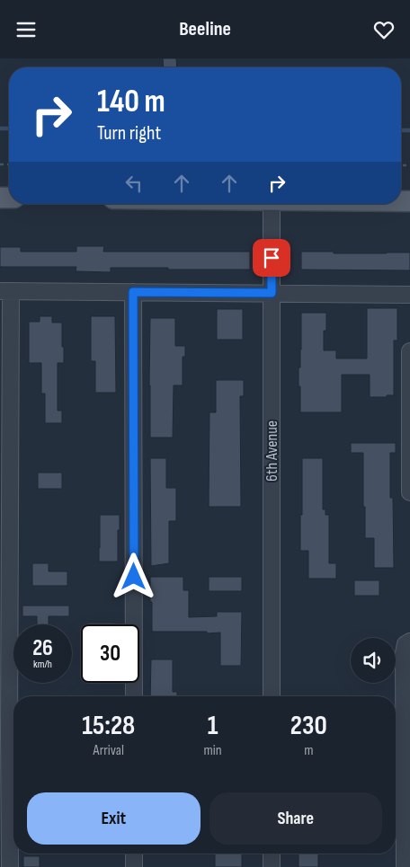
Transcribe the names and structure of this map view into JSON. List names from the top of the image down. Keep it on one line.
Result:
{"streets":{"street":["6th Avenue"]},"page":{"header":"Beeline","turn":["140 m","Turn right"],"speed":"26 km/h","limit":"30","eta":["15:28","Arrival","1","min","230","m"],"buttons":["Exit","Share"]}}
